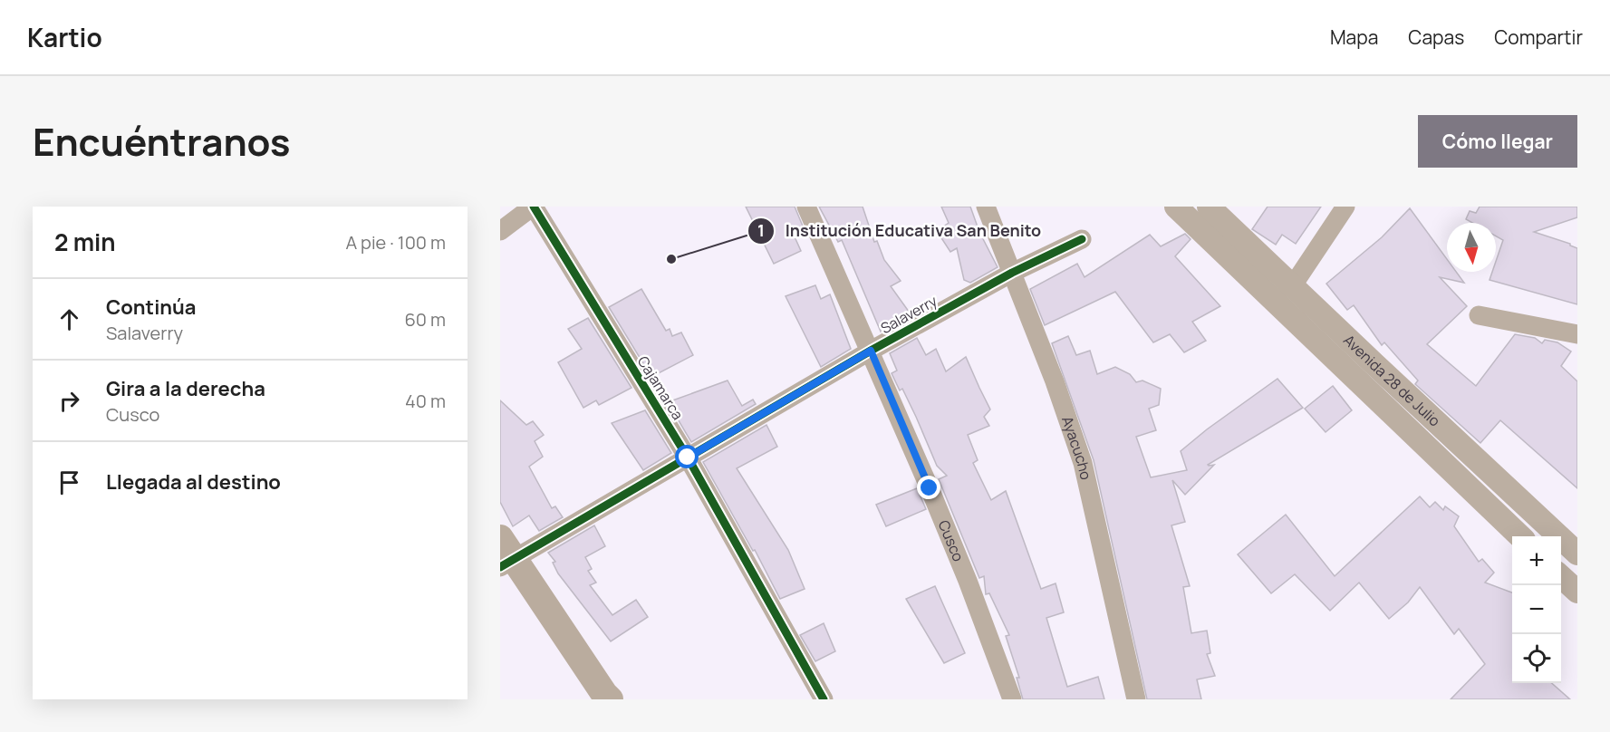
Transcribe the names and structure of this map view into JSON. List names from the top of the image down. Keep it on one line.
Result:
{"streets":{"street":["Salaverry","Avenida 28 de Julio","Cajamarca","Ayacucho","Cusco"]},"crossings":[["Salaverry","Cajamarca"],["Salaverry","Ayacucho"],["Salaverry","Cusco"]],"places":["Institución Educativa San Benito"],"north":"bottom","page":{"header":"Kartio","nav":["Mapa","Capas","Compartir"],"title":"Encuéntranos","buttons":"Cómo llegar","heading":["2 min","A pie · 100 m"],"list":[["Continúa","Salaverry","60 m"],["Gira a la derecha","Cusco","40 m"],"Llegada al destino"],"map_buttons":["+","−"]}}
